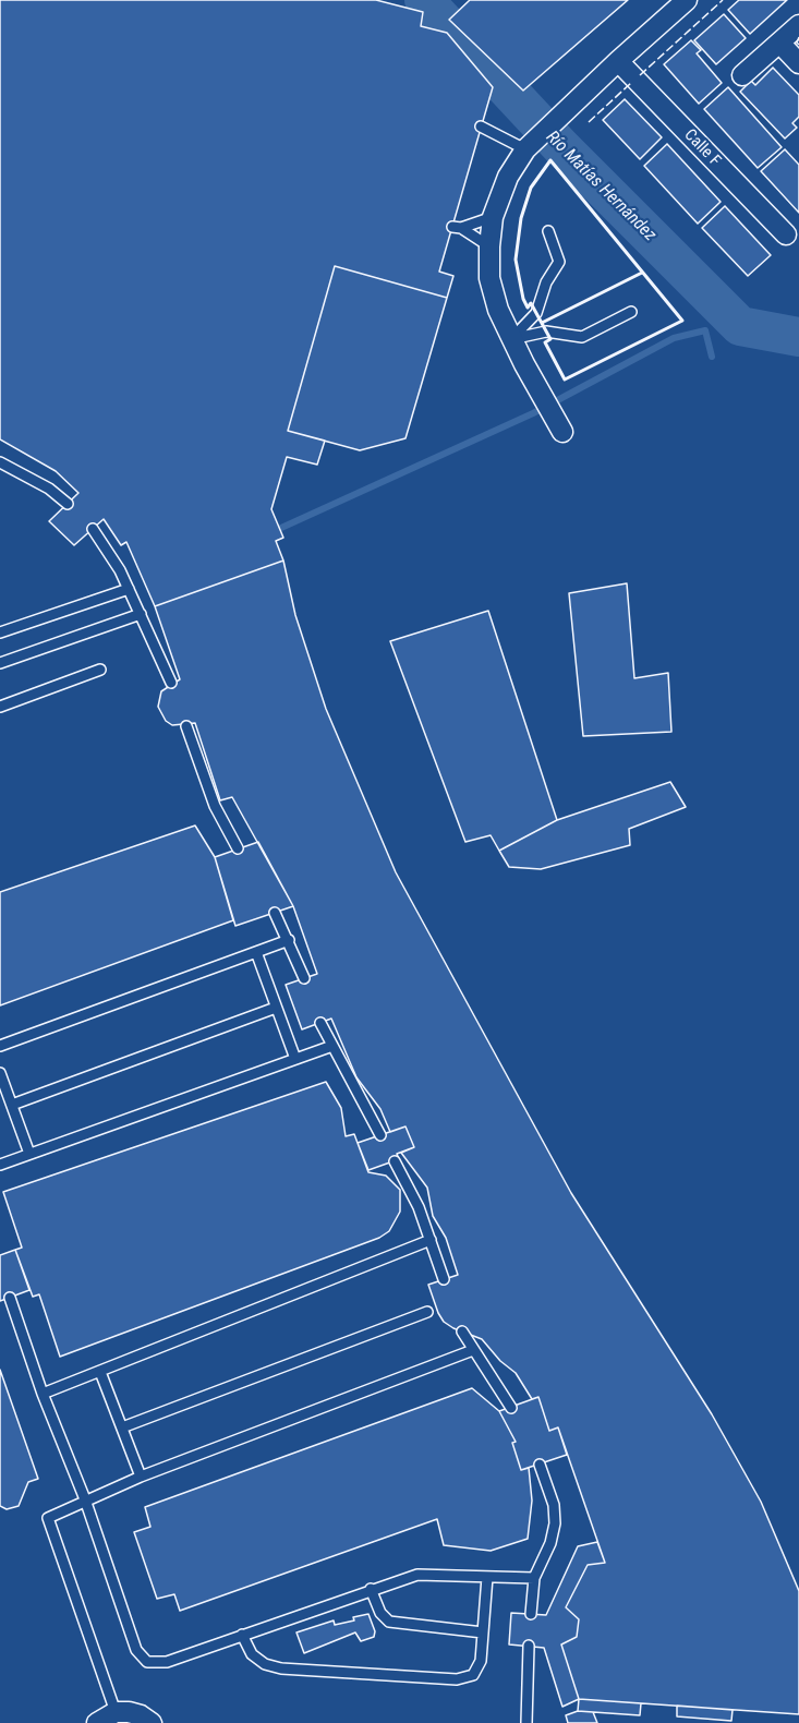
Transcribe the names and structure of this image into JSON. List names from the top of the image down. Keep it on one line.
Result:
{"streets":{"street":["Calle F"]},"water":["Río Matías Hernández"]}
